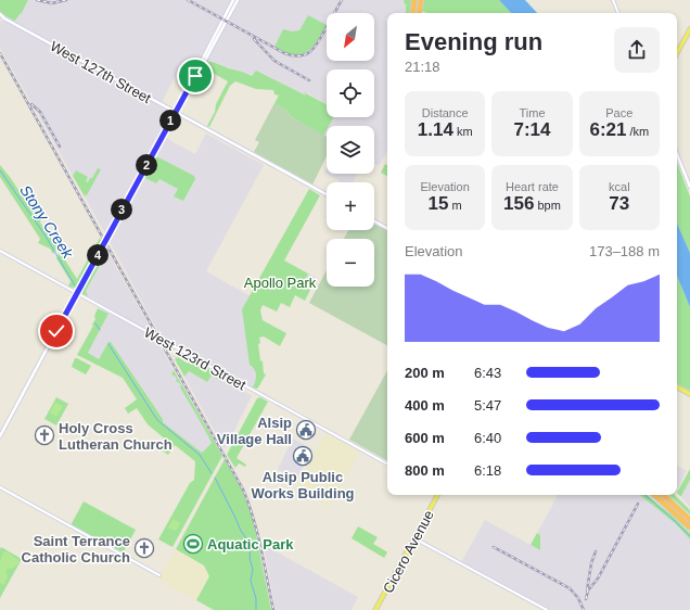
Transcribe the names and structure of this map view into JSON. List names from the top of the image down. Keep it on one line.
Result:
{"streets":{"main road":["West 127th Street","Cicero Avenue"],"street":["West 123rd Street"]},"water":["Stony Creek"],"parks":["Apollo Park"],"places":{"public building":["Alsip Village Hall","Alsip Public Works Building"],"church":["Holy Cross Lutheran Church","Saint Terrance Catholic Church"],"sports":["Aquatic Park"]},"north":"bottom left","page":{"map_buttons":["+","−"],"heading":["Evening run","21:18"],"stats":[["Distance","1.14 km"],["Time","7:14"],["Pace","6:21 /km"],["Elevation","15 m"],["Heart rate","156 bpm"],["kcal","73"]],"pins":["1","2","3","4"],"chart":["Elevation","173–188 m"],"list":[{"name":"200 m","note":"6:43"},{"name":"400 m","note":"5:47"},{"name":"600 m","note":"6:40"},{"name":"800 m","note":"6:18"}]}}
